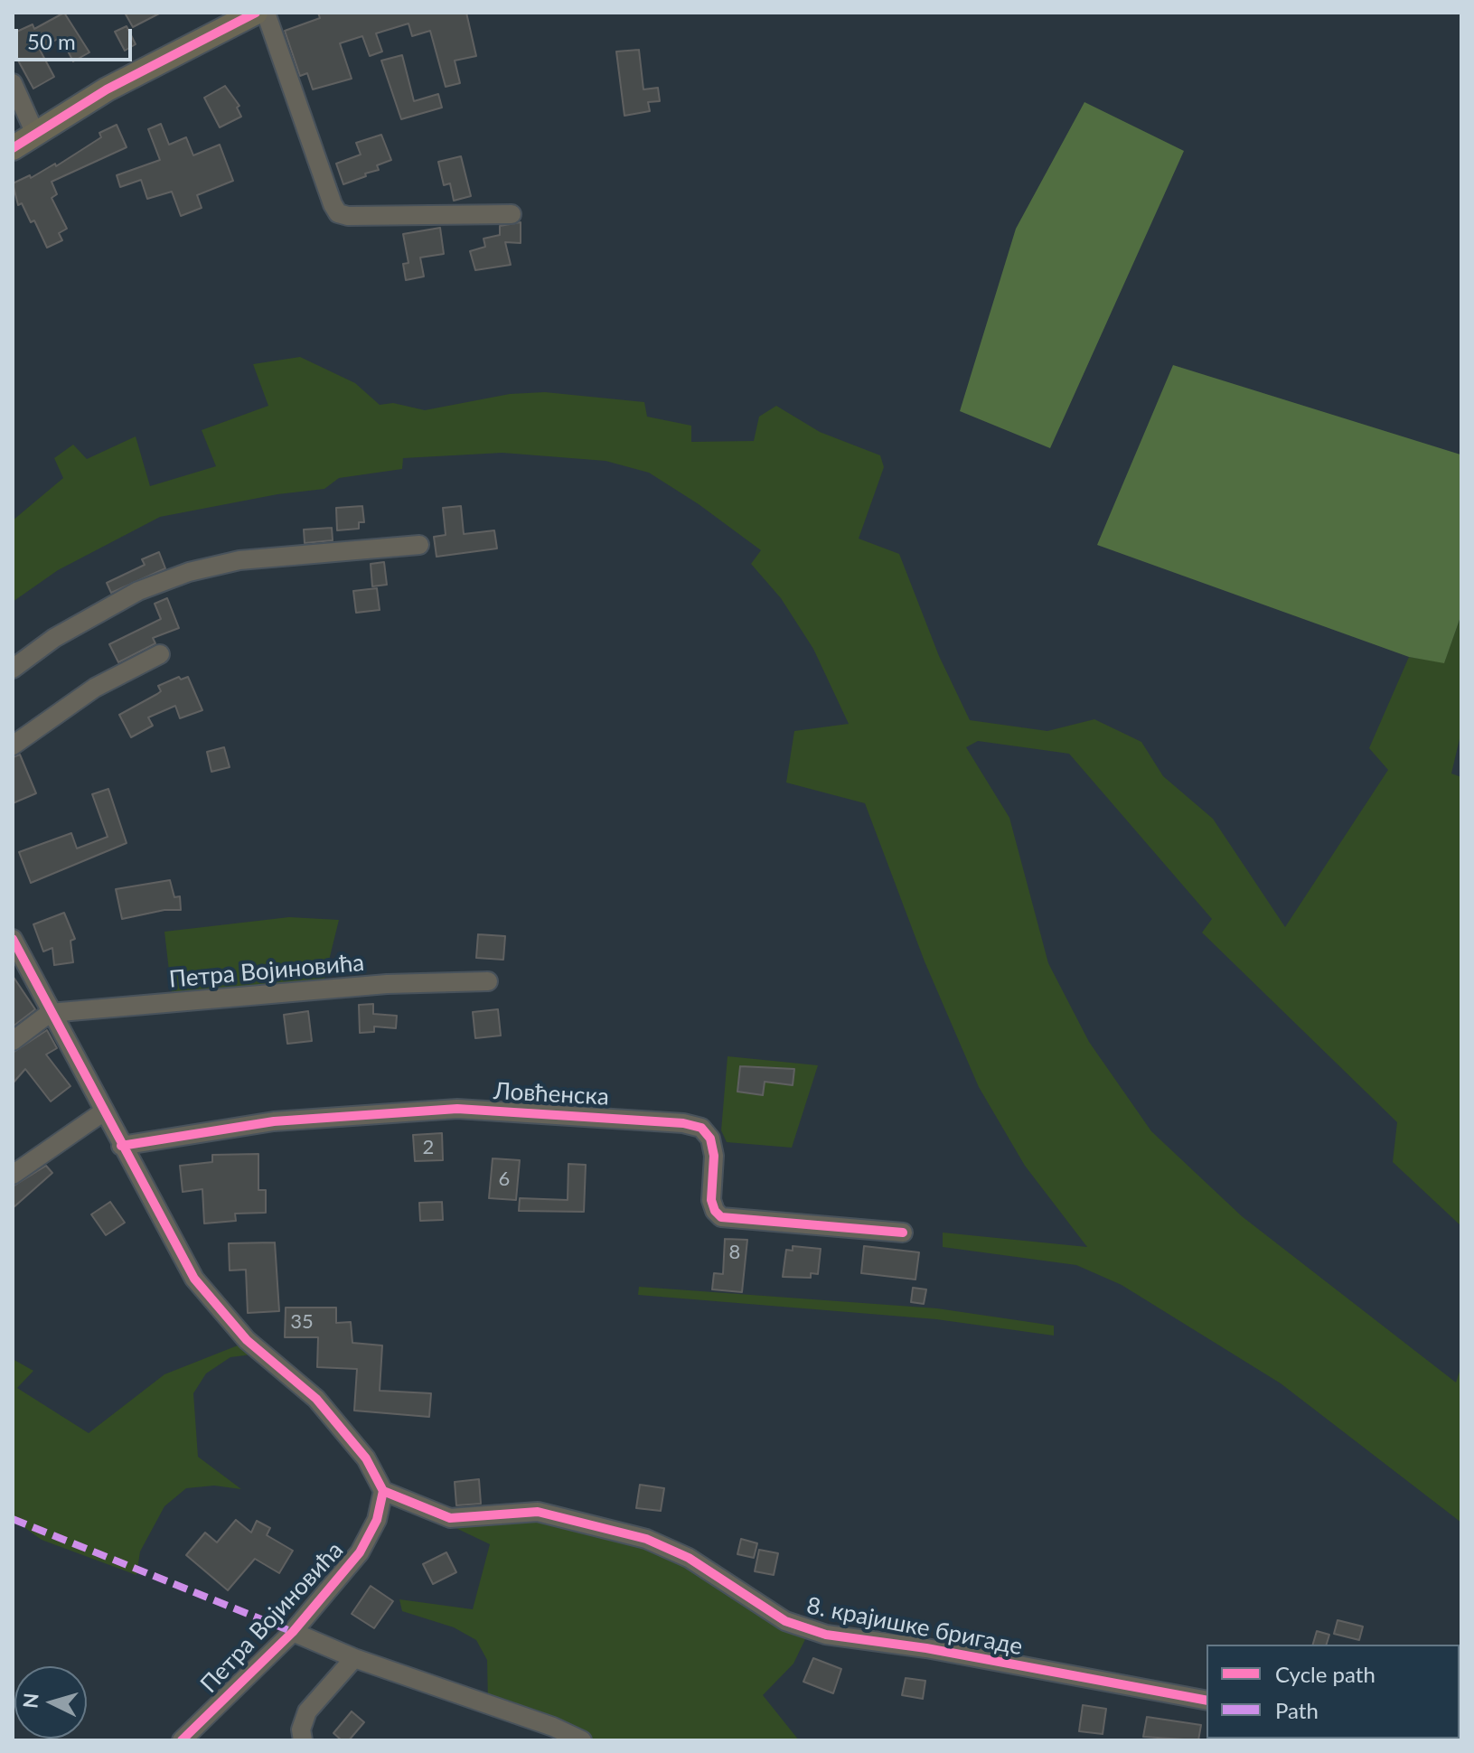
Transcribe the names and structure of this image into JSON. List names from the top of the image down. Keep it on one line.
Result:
{"streets":{"street":["Петра Војиновића","Ловћенска","8. крајишке бригаде"]},"crossings":[["Петра Војиновића","8. крајишке бригаде"]],"house_numbers":["2","6","8","35"],"legend":["Cycle path","Path"],"scale_bar":"50 m","north":"left"}
